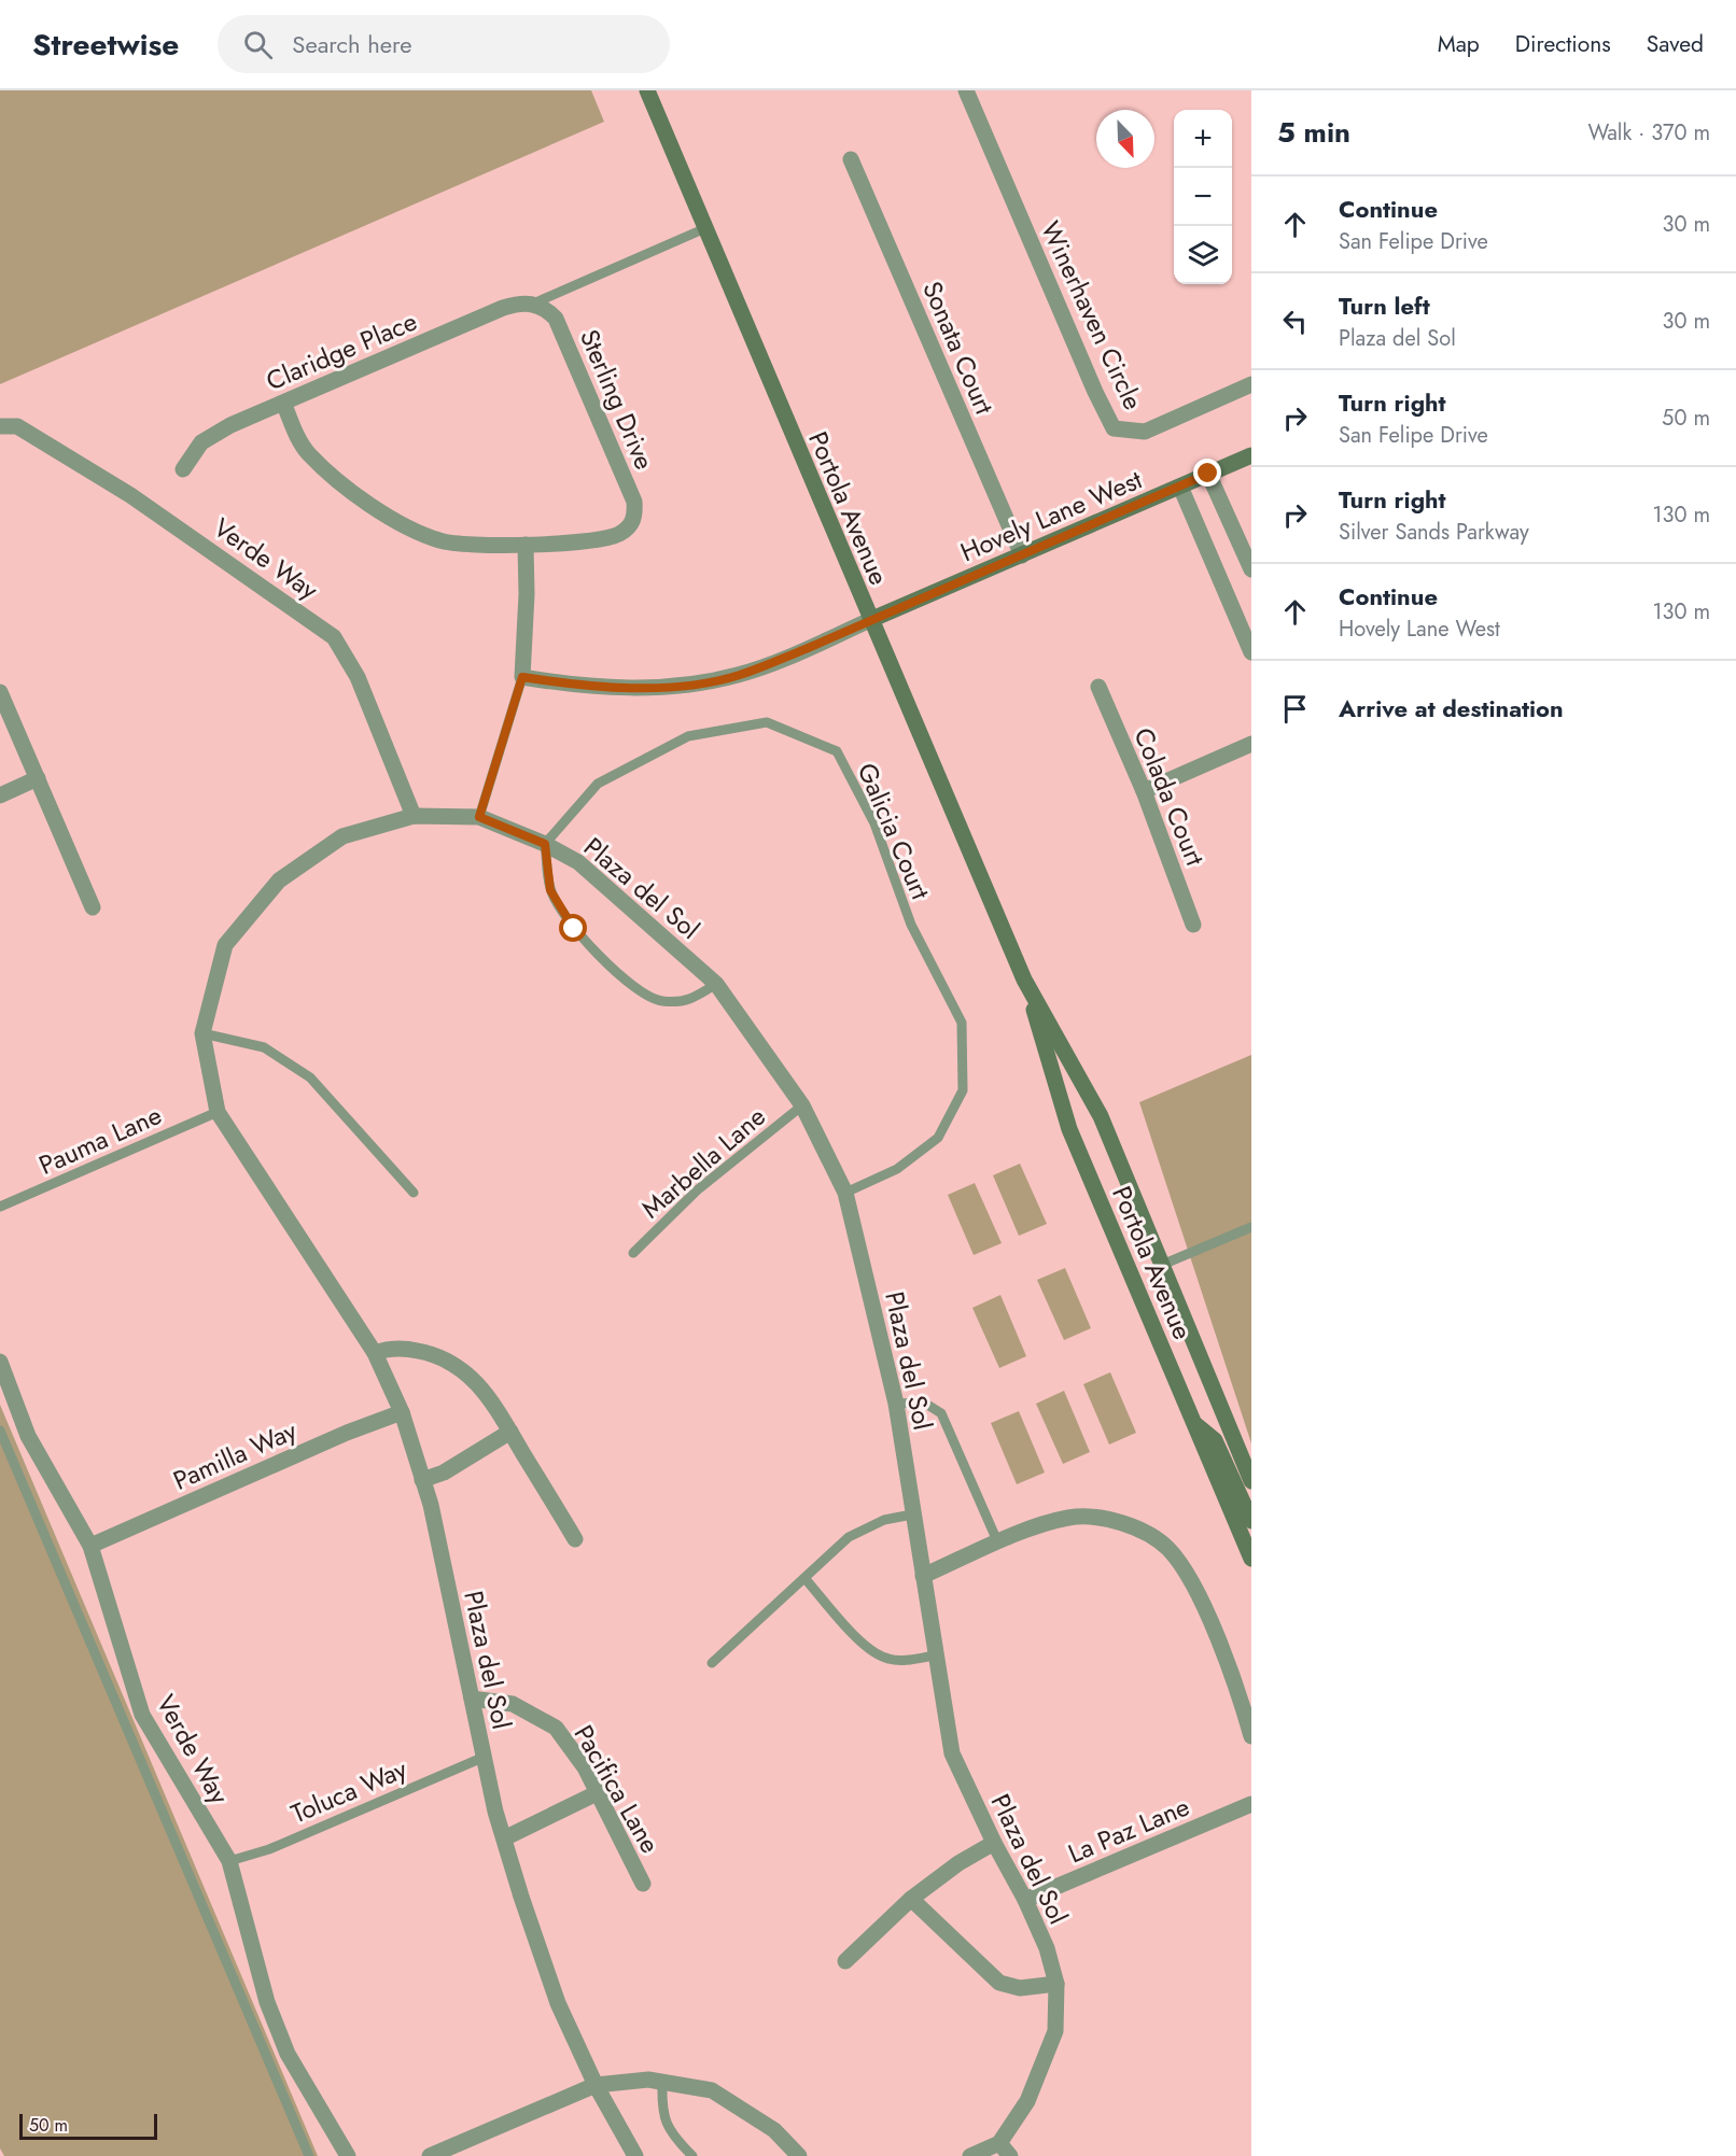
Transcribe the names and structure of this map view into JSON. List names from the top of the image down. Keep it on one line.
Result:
{"streets":{"main road":["Portola Avenue","Hovely Lane West"],"street":["Winerhaven Circle","Sonata Court","Claridge Place","Sterling Drive","Verde Way","Colada Court","Plaza del Sol","Pamilla Way","Pacifica Lane","La Paz Lane"],"lane":["Galicia Court","Pauma Lane","Marbella Lane","Toluca Way"]},"crossings":[["Sonata Court","Hovely Lane West"],["Claridge Place","Sterling Drive"],["Portola Avenue","Hovely Lane West"],["Verde Way","Plaza del Sol"],["Verde Way","Pamilla Way"],["Verde Way","Toluca Way"],["Galicia Court","Plaza del Sol"],["Plaza del Sol","Pauma Lane"],["Plaza del Sol","Marbella Lane"],["Plaza del Sol","Pamilla Way"],["Plaza del Sol","Pacifica Lane"],["Plaza del Sol","Toluca Way"],["Plaza del Sol","La Paz Lane"]],"scale_bar":"50 m","north":"bottom right","page":{"header":"Streetwise","search":"Search here","nav":["Map","Directions","Saved"],"heading":["5 min","Walk · 370 m"],"map_buttons":["+","−"],"list":[["Continue","San Felipe Drive","30 m"],["Turn left","Plaza del Sol","30 m"],["Turn right","San Felipe Drive","50 m"],["Turn right","Silver Sands Parkway","130 m"],["Continue","Hovely Lane West","130 m"],"Arrive at destination"],"scale":"50 m"}}
